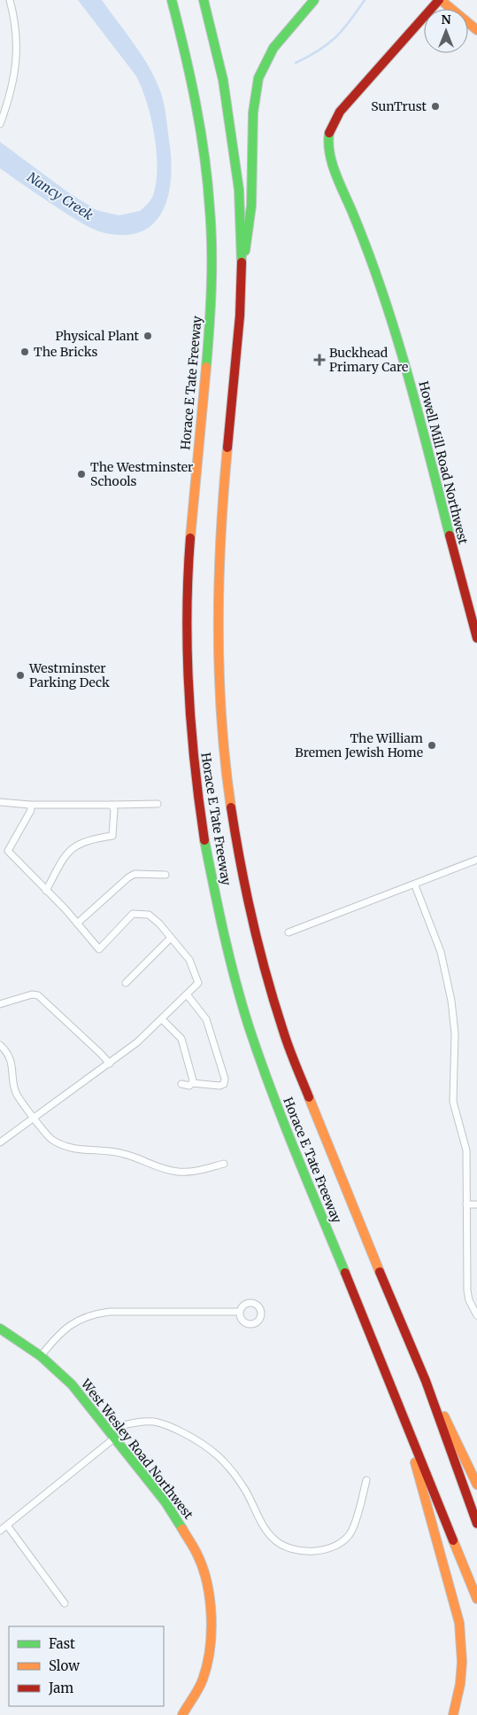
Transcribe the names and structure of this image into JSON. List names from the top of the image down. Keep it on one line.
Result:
{"streets":{"main road":["Horace E Tate Freeway","Howell Mill Road Northwest","West Wesley Road Northwest"]},"water":["Nancy Creek"],"places":{"other":["SunTrust","Physical Plant","The Bricks","The Westminster Schools","Westminster Parking Deck","The William Bremen Jewish Home"],"health":["Buckhead Primary Care"]},"legend":["Fast","Slow","Jam"],"north":"top"}
